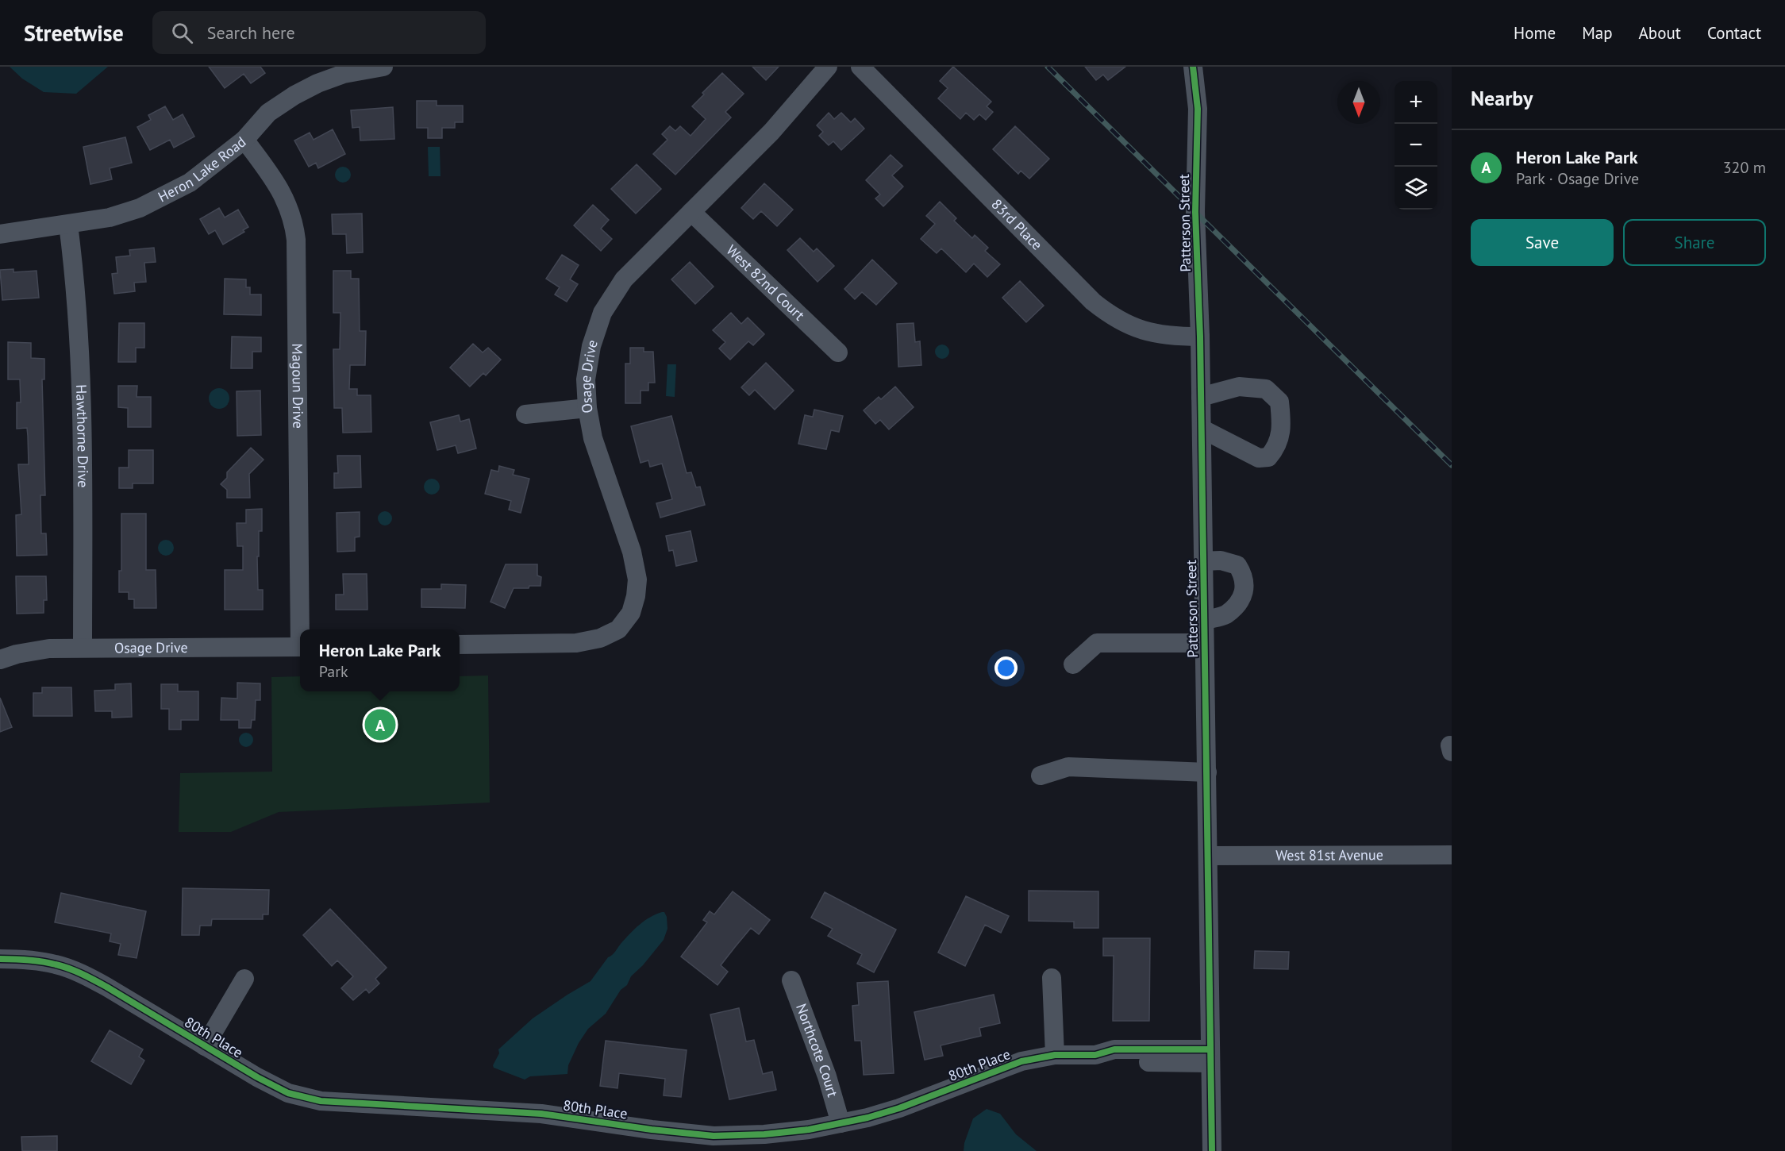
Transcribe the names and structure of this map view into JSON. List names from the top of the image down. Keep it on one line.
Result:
{"streets":{"street":["Heron Lake Road","Patterson Street","83rd Place","West 82nd Court","Osage Drive","Magoun Drive","Hawthorne Drive","West 81st Avenue","80th Place","Northcote Court"]},"crossings":[["Heron Lake Road","Magoun Drive"],["Heron Lake Road","Hawthorne Drive"],["Patterson Street","83rd Place"],["Patterson Street","West 81st Avenue"],["Patterson Street","80th Place"],["West 82nd Court","Osage Drive"],["Osage Drive","Hawthorne Drive"],["80th Place","Northcote Court"]],"north":"bottom","page":{"header":"Streetwise","search":"Search here","nav":["Home","Map","About","Contact"],"heading":"Nearby","map_buttons":["+","−"],"list":[{"mark":"A","name":"Heron Lake Park","note":"Park · Osage Drive","value":"320 m"}],"buttons":["Save","Share"],"popup":["Heron Lake Park","Park"],"pins":"A"}}
